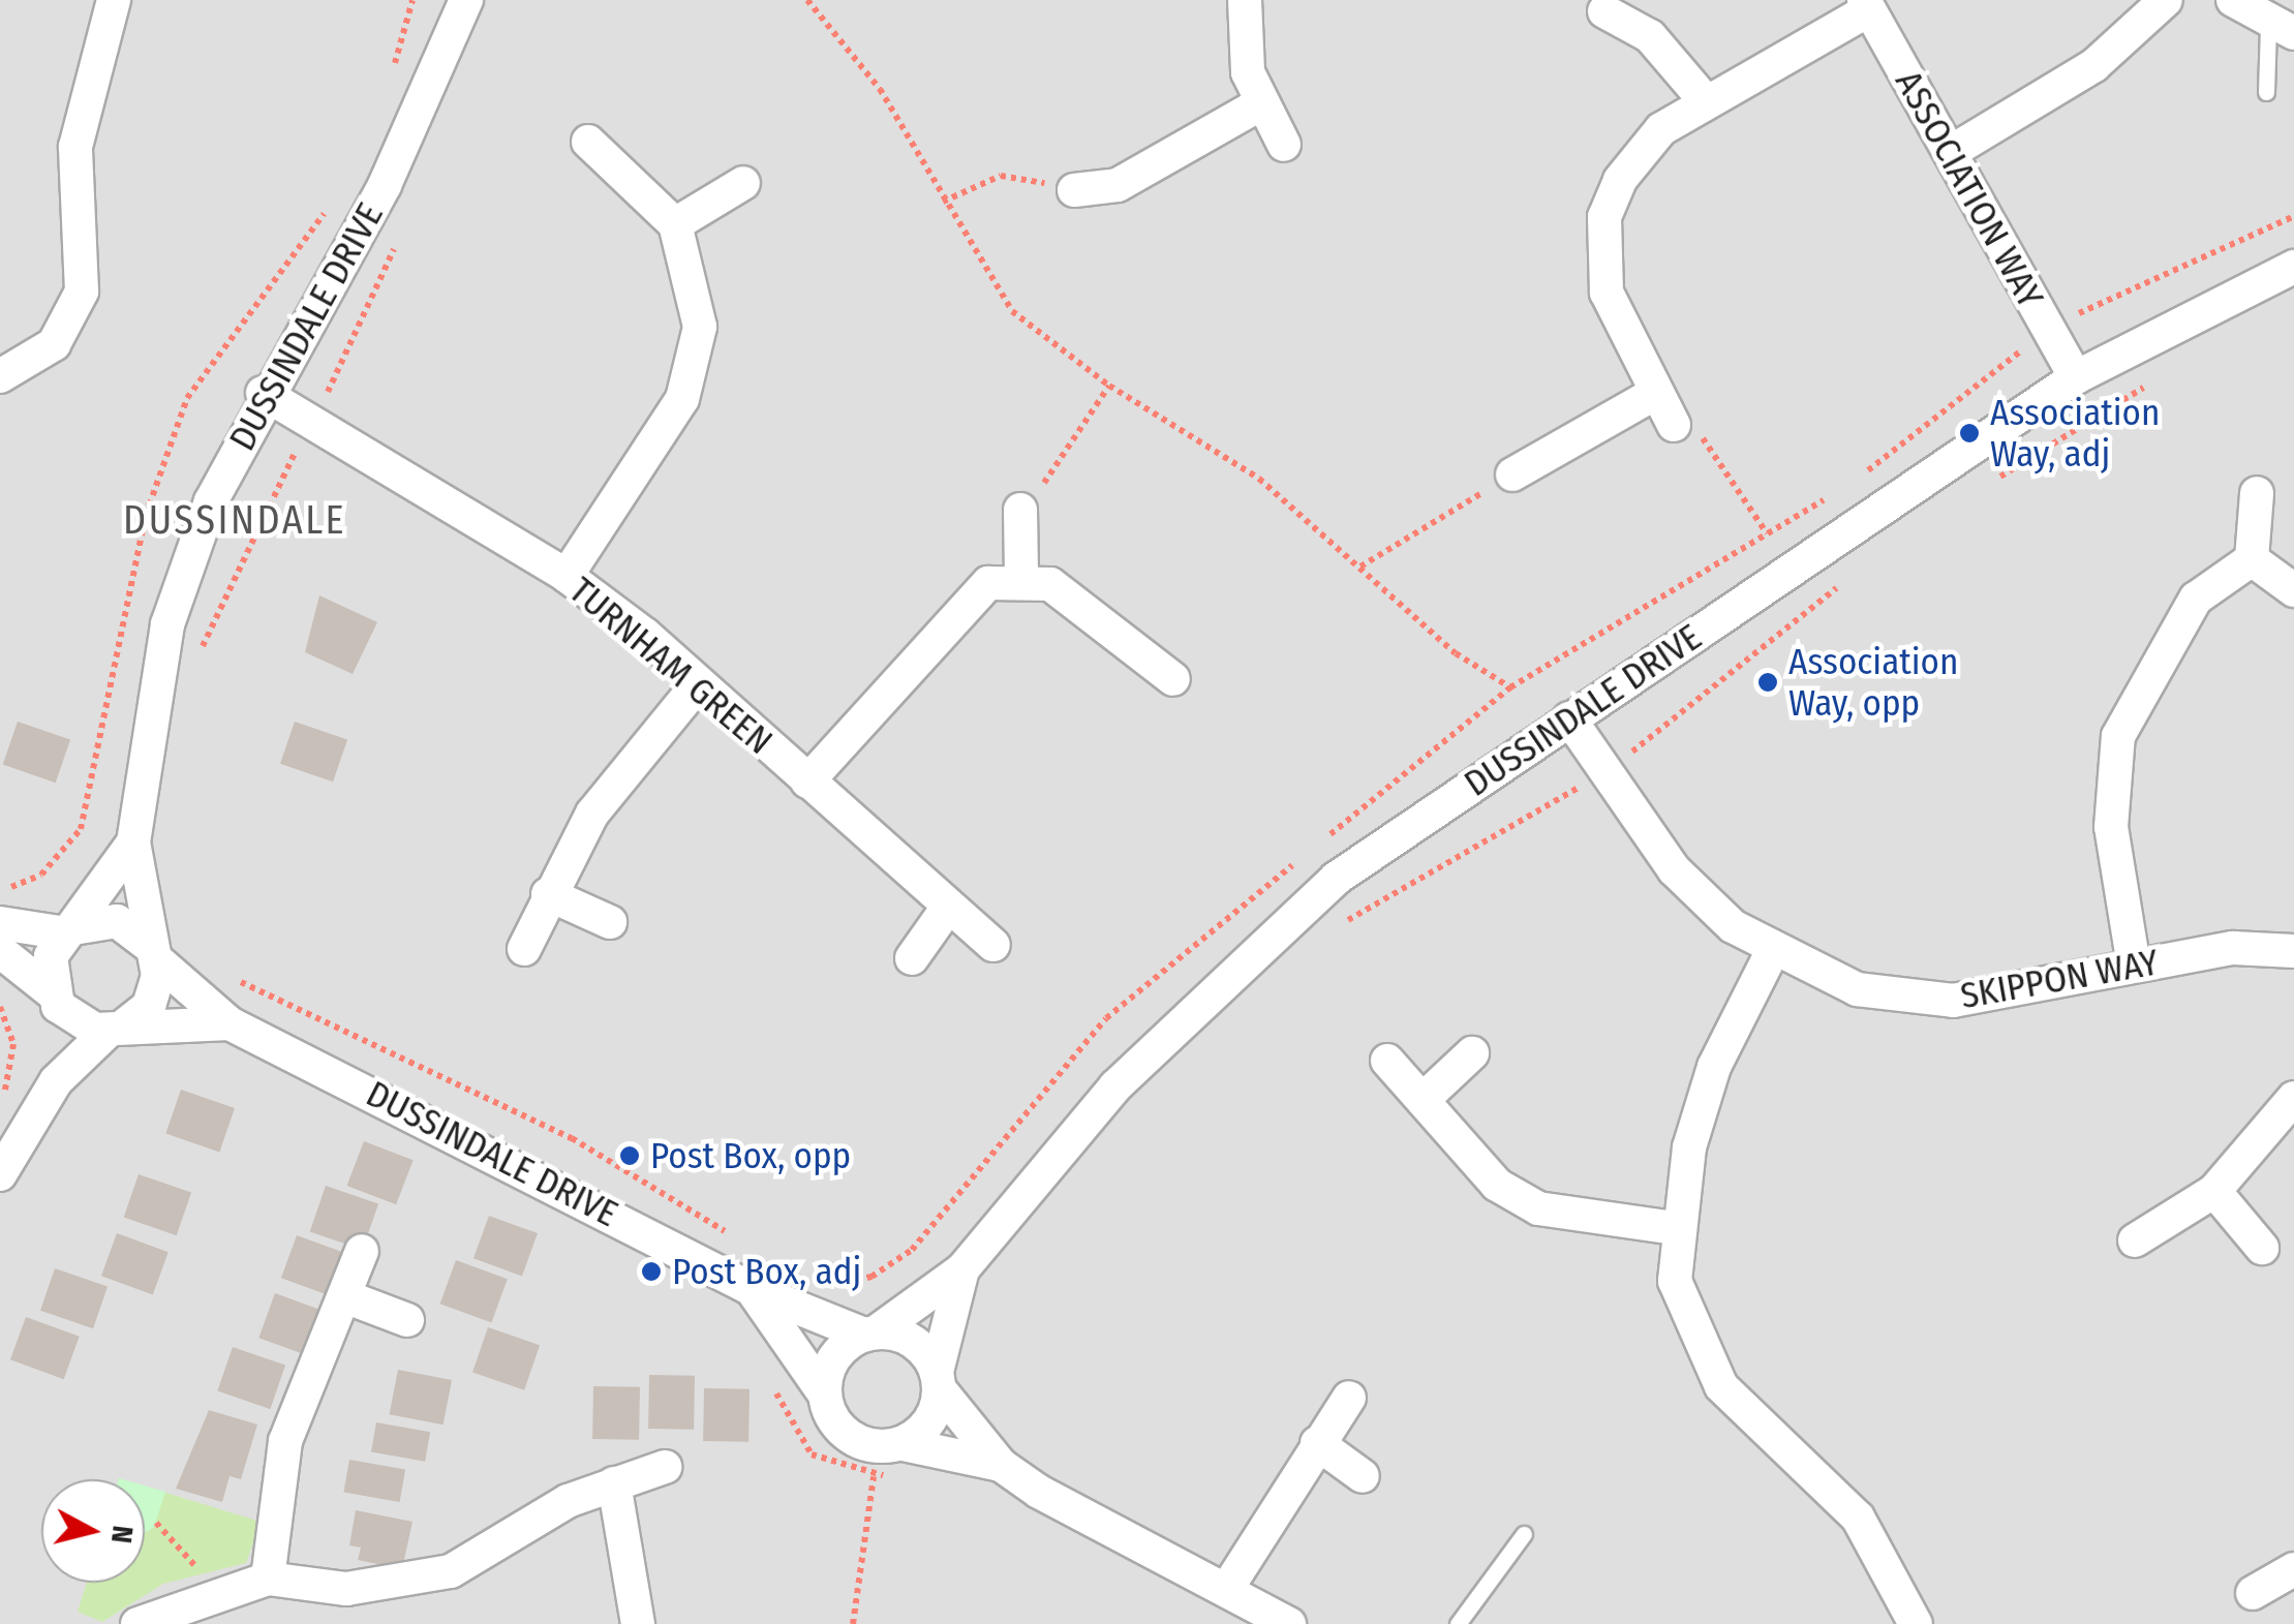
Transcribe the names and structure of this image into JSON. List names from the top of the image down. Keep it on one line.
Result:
{"streets":{"street":["ASSOCIATION WAY","DUSSINDALE DRIVE","TURNHAM GREEN","SKIPPON WAY"]},"crossings":[["ASSOCIATION WAY","DUSSINDALE DRIVE"],["DUSSINDALE DRIVE","TURNHAM GREEN"],["DUSSINDALE DRIVE","SKIPPON WAY"]],"districts":["DUSSINDALE"],"places":["Association Way, adj","Association Way, opp","Post Box, opp","Post Box, adj"],"north":"right"}
